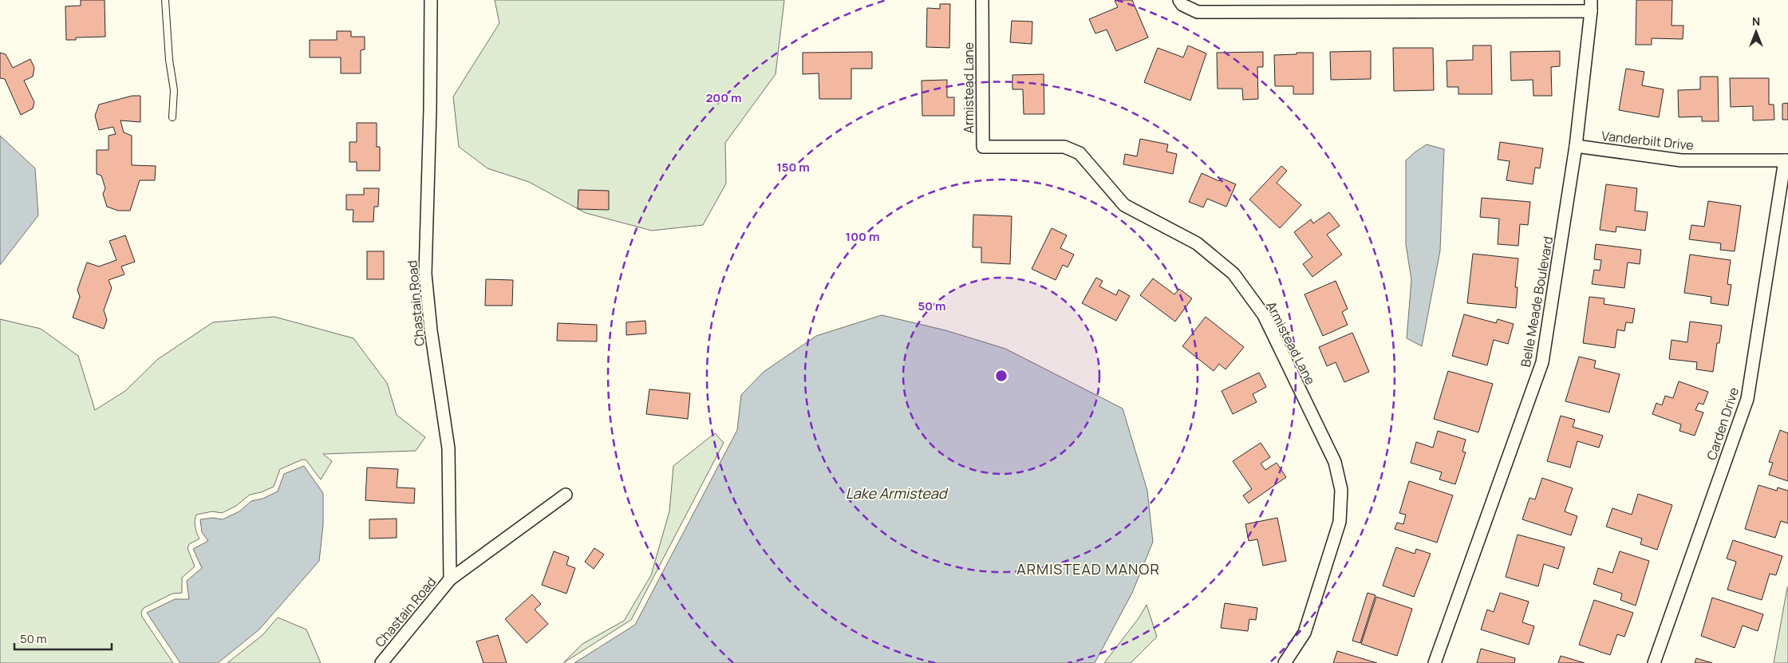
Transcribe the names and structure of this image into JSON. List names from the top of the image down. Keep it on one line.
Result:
{"streets":{"street":["Armistead Lane","Vanderbilt Drive","Belle Meade Boulevard","Chastain Road","Carden Drive"]},"crossings":[["Vanderbilt Drive","Belle Meade Boulevard"],["Vanderbilt Drive","Carden Drive"]],"districts":["ARMISTEAD MANOR"],"water":["Lake Armistead"],"scale_bar":"50 m","north":"top","rings":["200 m","150 m","100 m","50 m"]}
